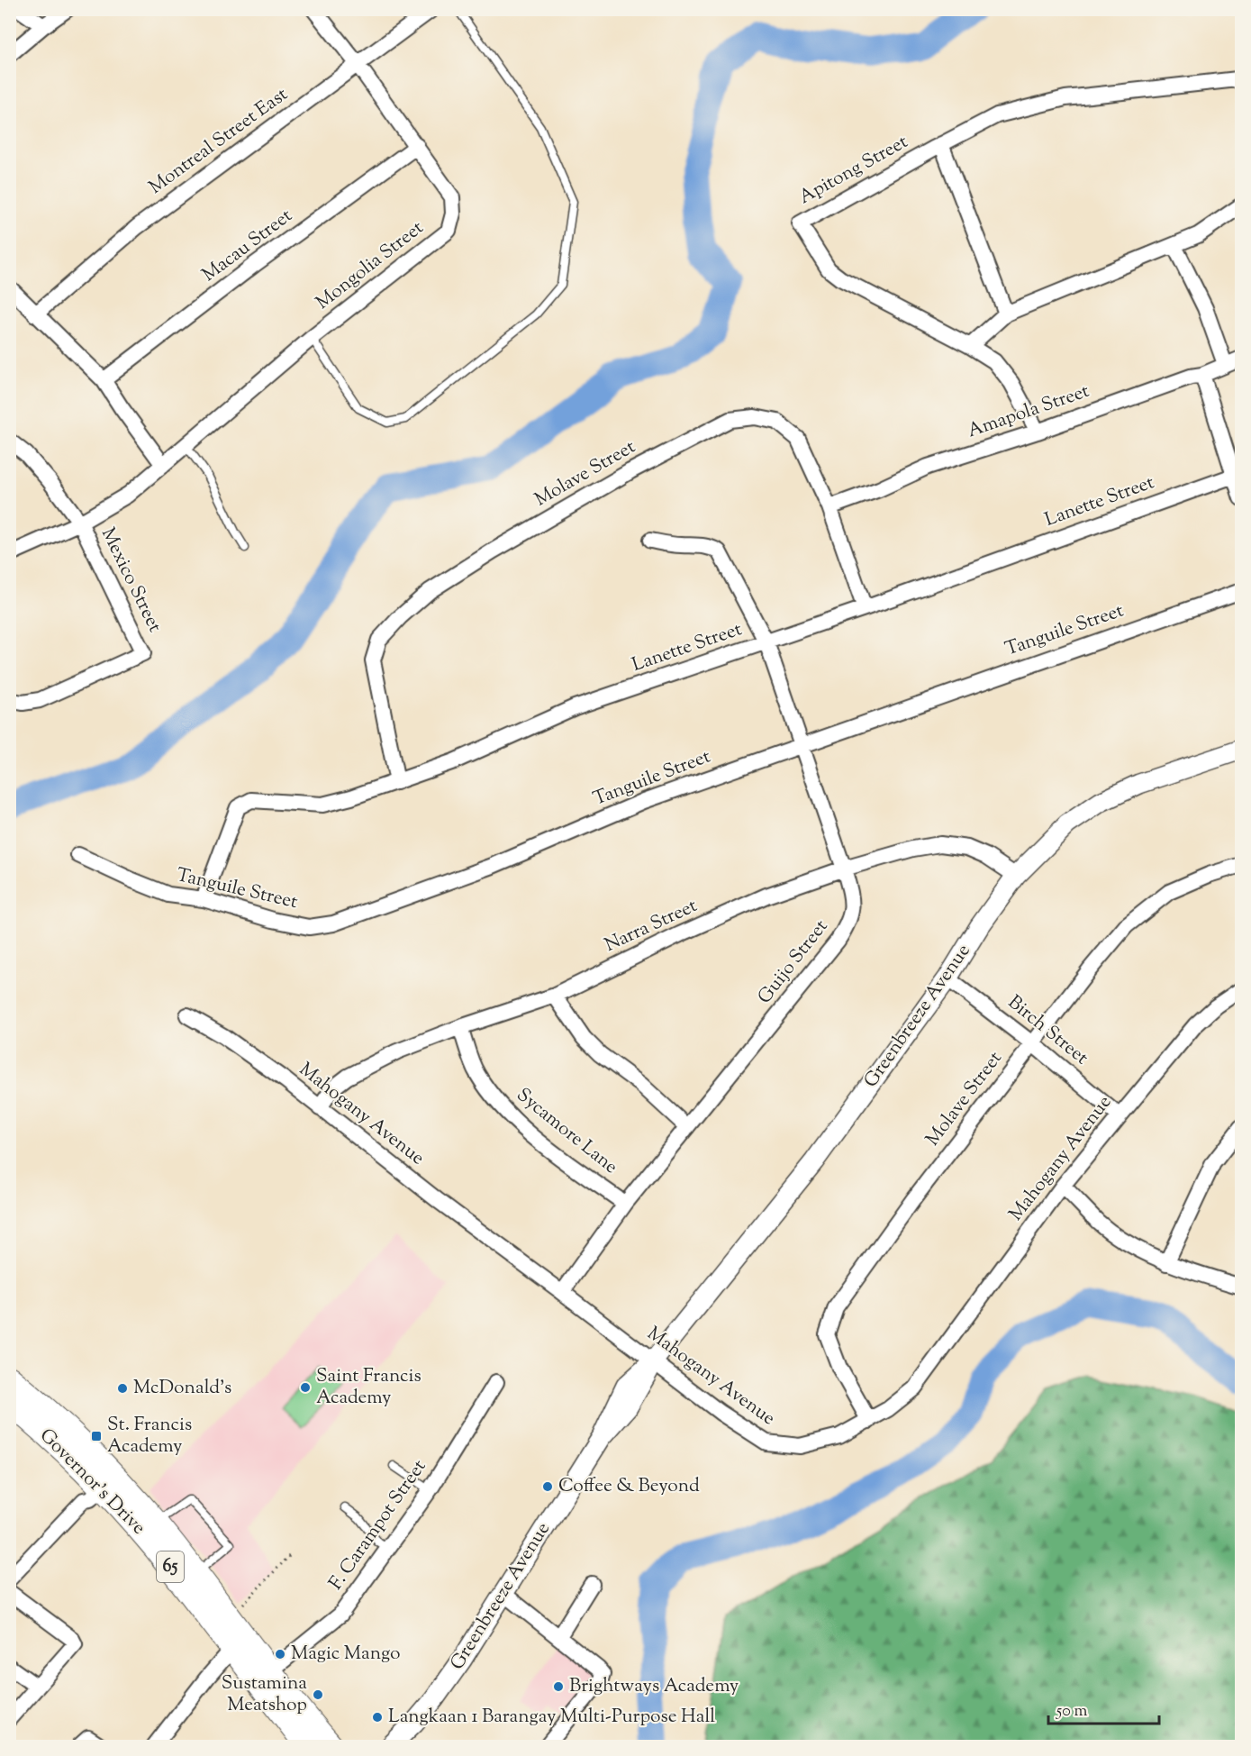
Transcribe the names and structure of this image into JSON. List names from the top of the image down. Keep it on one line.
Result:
{"streets":{"main road":["Governor's Drive","65"],"street":["Montreal Street East","Apitong Street","Macau Street","Mongolia Street","Amapola Street","Molave Street","Lanette Street","Mexico Street","Tanguile Street","Narra Street","Guijo Street","Greenbreeze Avenue","Birch Street","Mahogany Avenue","Sycamore Lane","F. Carampot Street"]},"crossings":[["Montreal Street East","Mongolia Street"],["Apitong Street","Amapola Street"],["Macau Street","Mongolia Street"],["Mongolia Street","Mexico Street"],["Amapola Street","Molave Street"],["Molave Street","Lanette Street"],["Molave Street","Birch Street"],["Molave Street","Mahogany Avenue"],["Lanette Street","Tanguile Street"],["Lanette Street","Guijo Street"],["Tanguile Street","Guijo Street"],["Narra Street","Guijo Street"],["Narra Street","Greenbreeze Avenue"],["Narra Street","Mahogany Avenue"],["Narra Street","Sycamore Lane"],["Guijo Street","Mahogany Avenue"],["Guijo Street","Sycamore Lane"],["Greenbreeze Avenue","Birch Street"],["Greenbreeze Avenue","Mahogany Avenue"],["Birch Street","Mahogany Avenue"],["Governor's Drive","F. Carampot Street"]],"places":{"other":["Saint Francis Academy","McDonald's","Coffee & Beyond","Magic Mango","Brightways Academy","Sustamina Meatshop","Langkaan 1 Barangay Multi-Purpose Hall"],"transit":["St. Francis Academy"]},"scale_bar":"50 m"}
